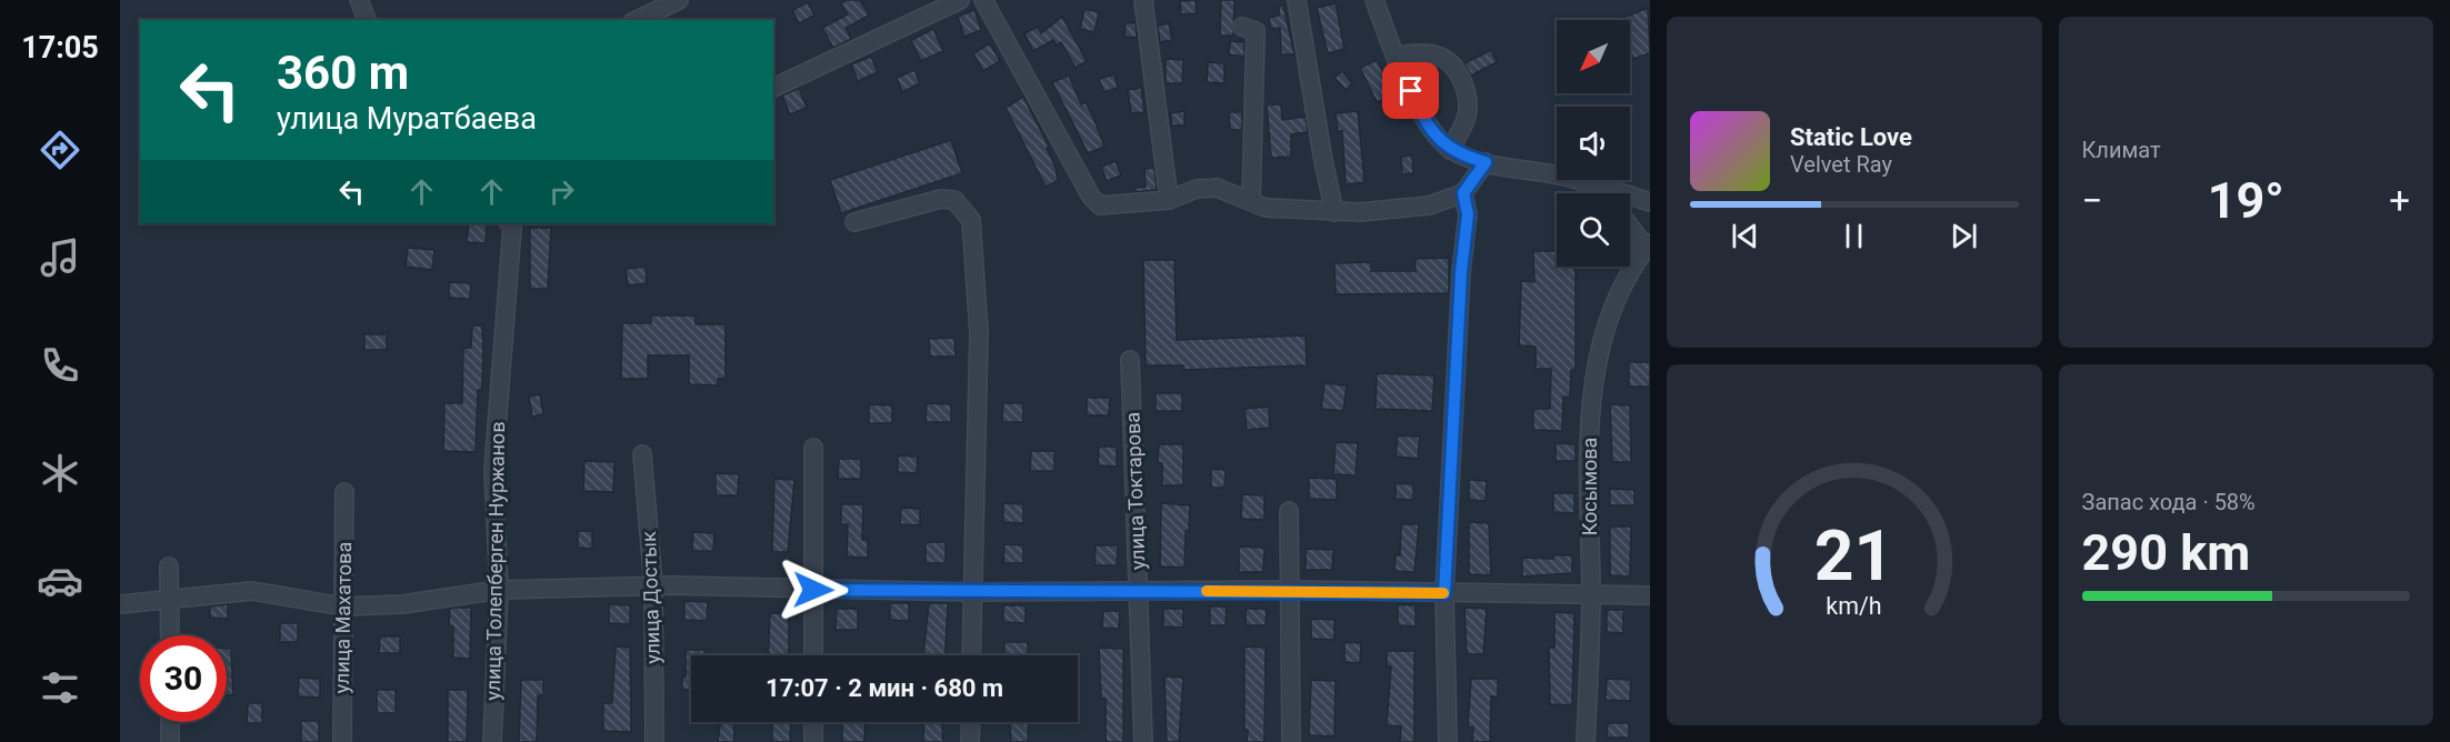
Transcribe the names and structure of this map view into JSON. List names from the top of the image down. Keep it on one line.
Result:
{"streets":{"street":["Косымова","улица Токтарова","улица Толепберген Нуржанов","улица Достык","улица Махатова"]},"north":"bottom left","page":{"tabs":"17:05","tile":["Климат",["Запас хода · 58%","290 km"]],"turn":["360 m","улица Муратбаева"],"song":["Static Love","Velvet Ray"],"heat":["−","19°","+"],"limit":"30","trip":"17:07 · 2 мин · 680 m","gauge":["21","km/h"]}}
